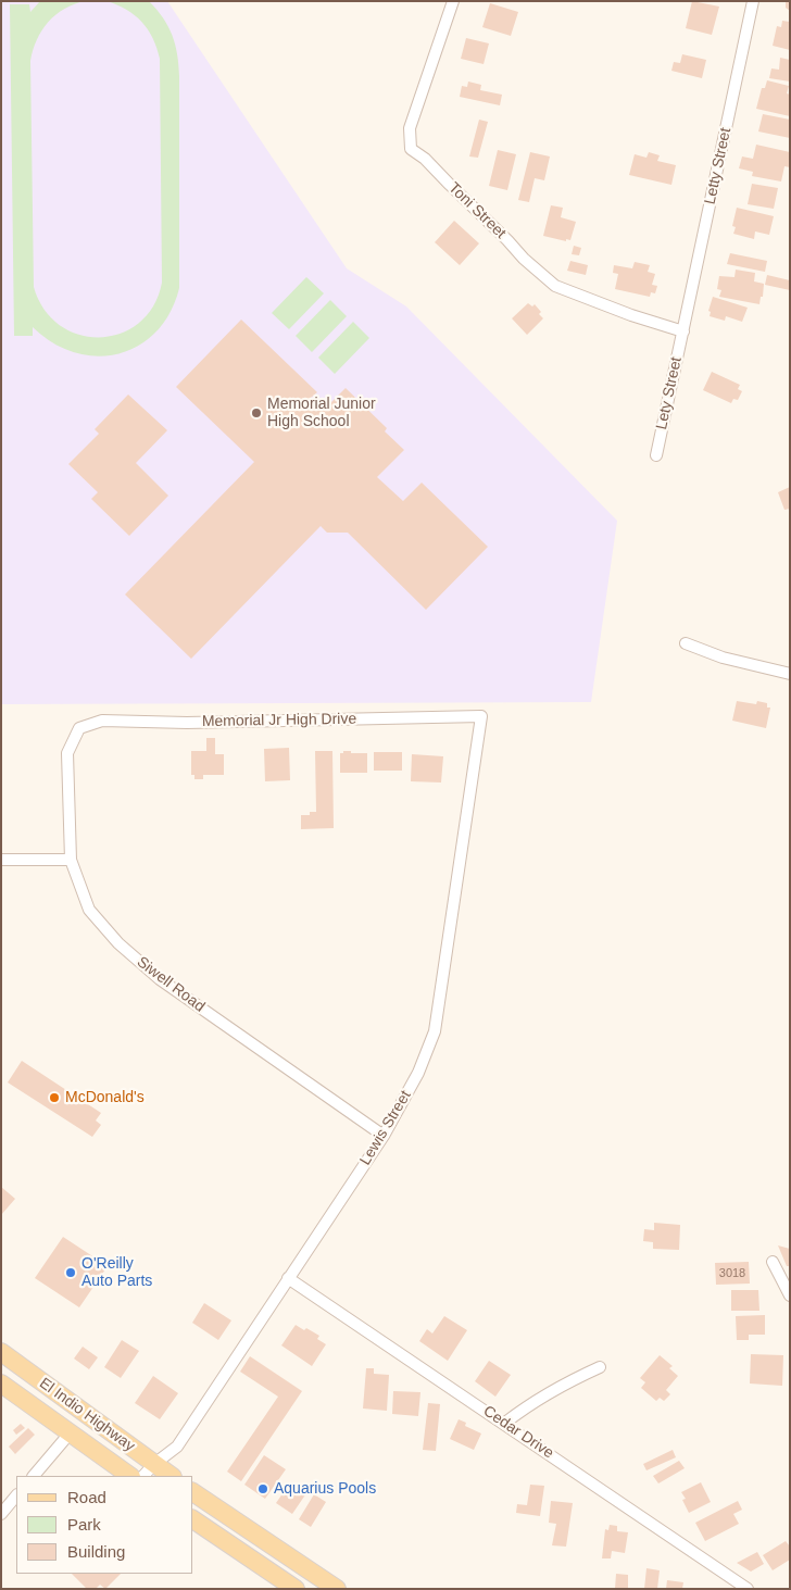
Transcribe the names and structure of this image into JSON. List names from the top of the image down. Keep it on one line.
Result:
{"streets":{"main road":["El Indio Highway"],"street":["Letty Street","Toni Street","Lety Street","Memorial Jr High Drive","Siwell Road","Lewis Street","Cedar Drive"]},"crossings":[["Letty Street","Toni Street"],["Letty Street","Lety Street"],["Toni Street","Lety Street"],["Memorial Jr High Drive","Siwell Road"],["Memorial Jr High Drive","Lewis Street"],["Siwell Road","Lewis Street"],["Lewis Street","El Indio Highway"],["Lewis Street","Cedar Drive"]],"places":["Memorial Junior High School","McDonald's","O'Reilly Auto Parts","Aquarius Pools"],"house_numbers":["3018"],"legend":["Road","Park","Building"]}
